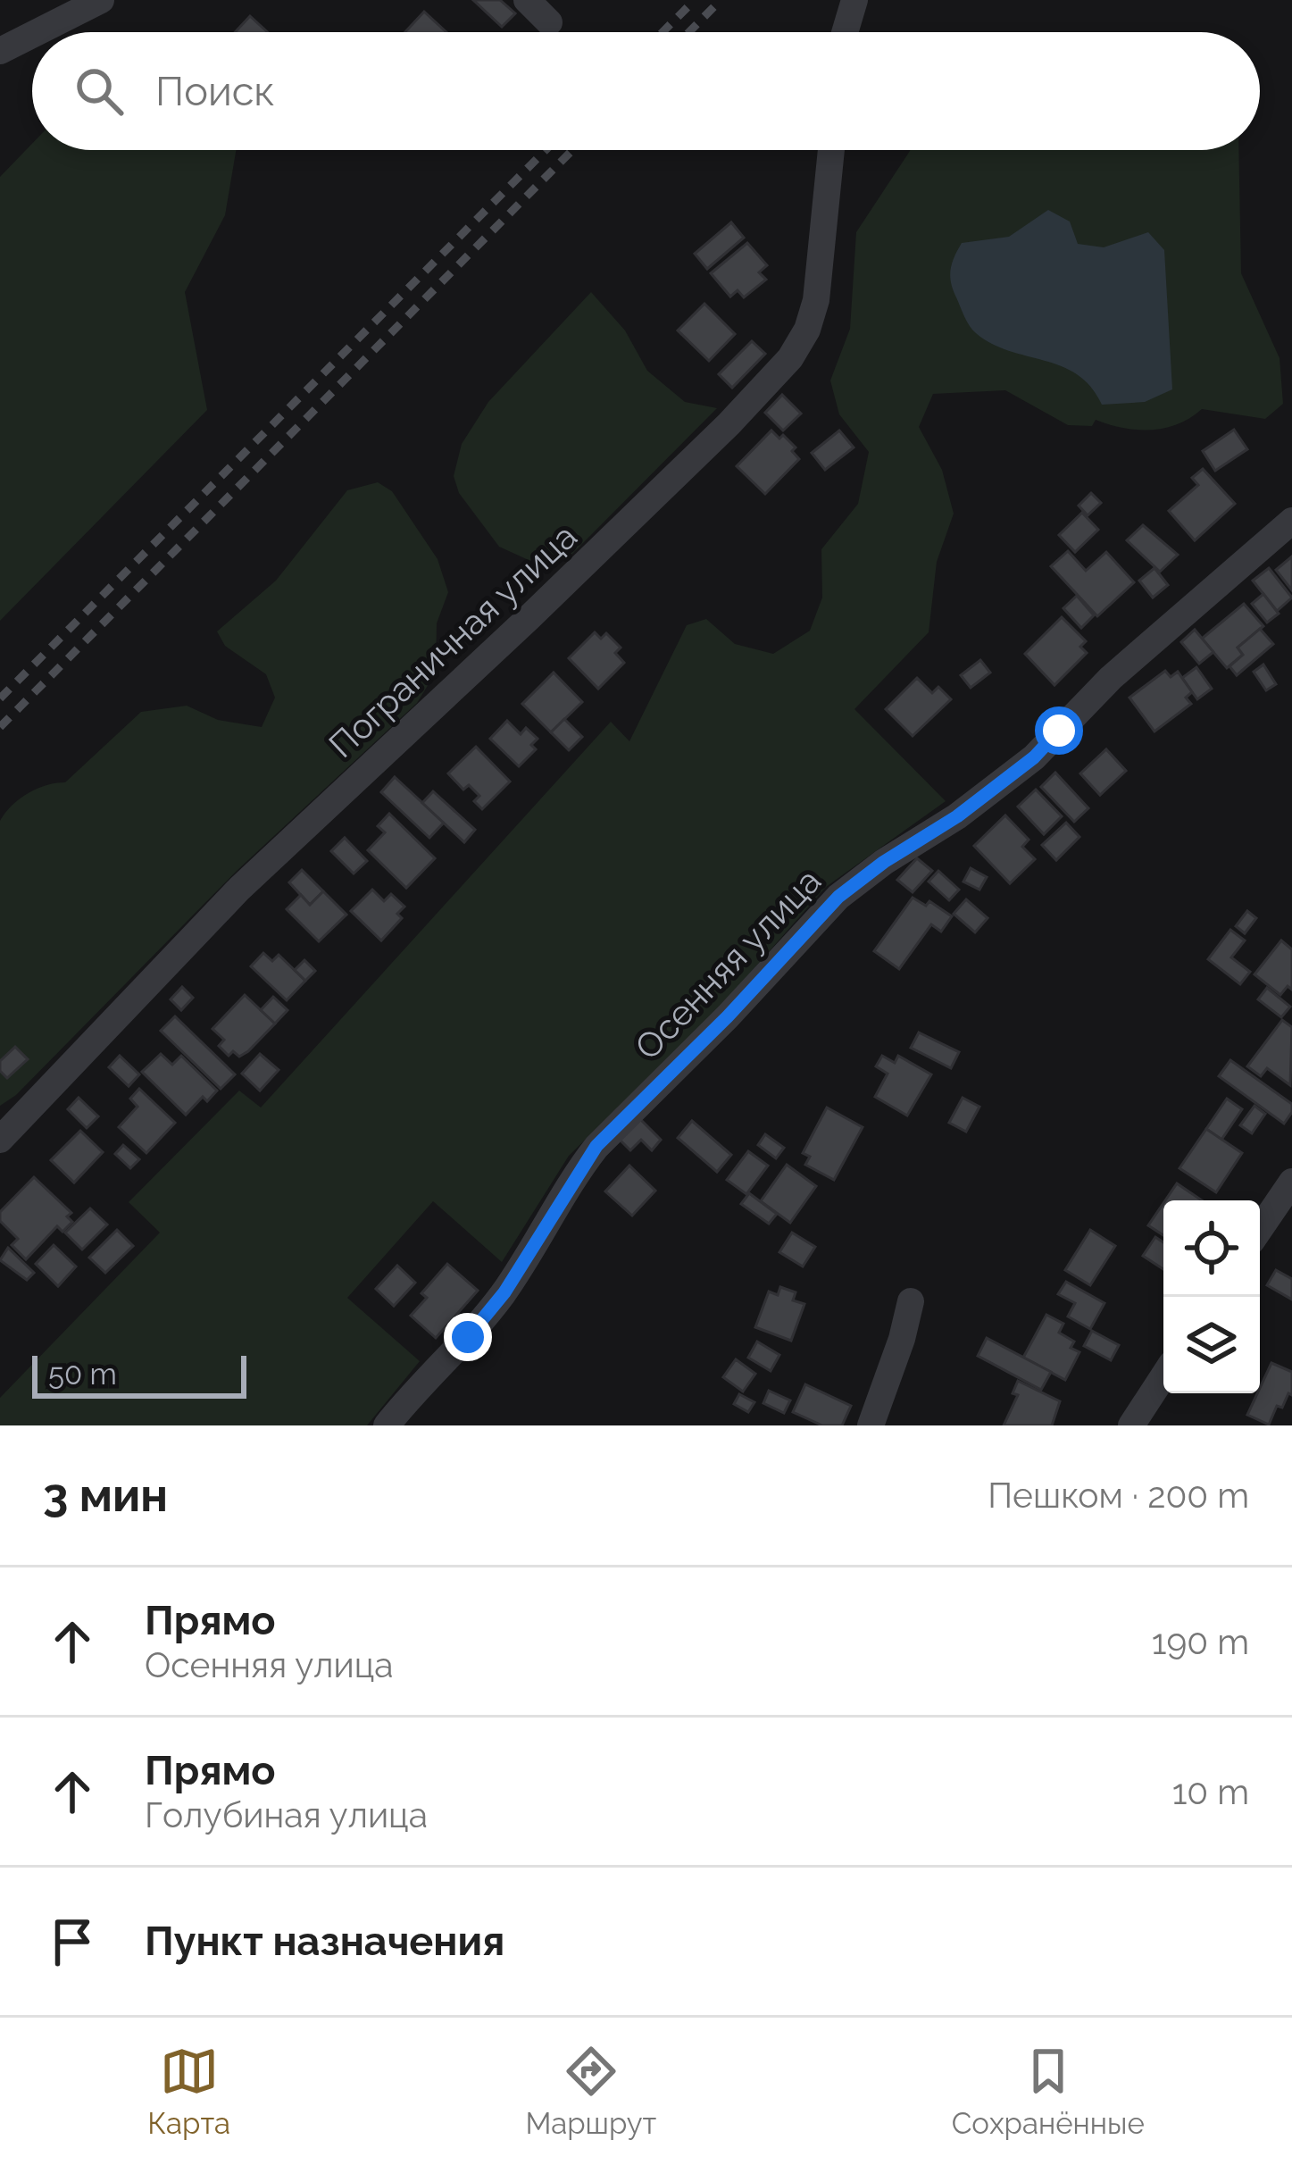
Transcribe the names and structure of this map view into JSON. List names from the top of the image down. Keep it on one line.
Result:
{"streets":{"street":["Пограничная улица","Осенняя улица"]},"scale_bar":"50 m","page":{"search":"Поиск","scale":"50 m","heading":["3 мин","Пешком · 200 m"],"list":[["Прямо","Осенняя улица","190 m"],["Прямо","Голубиная улица","10 m"],"Пункт назначения"],"nav":["Карта","Маршрут","Сохранённые"]}}
